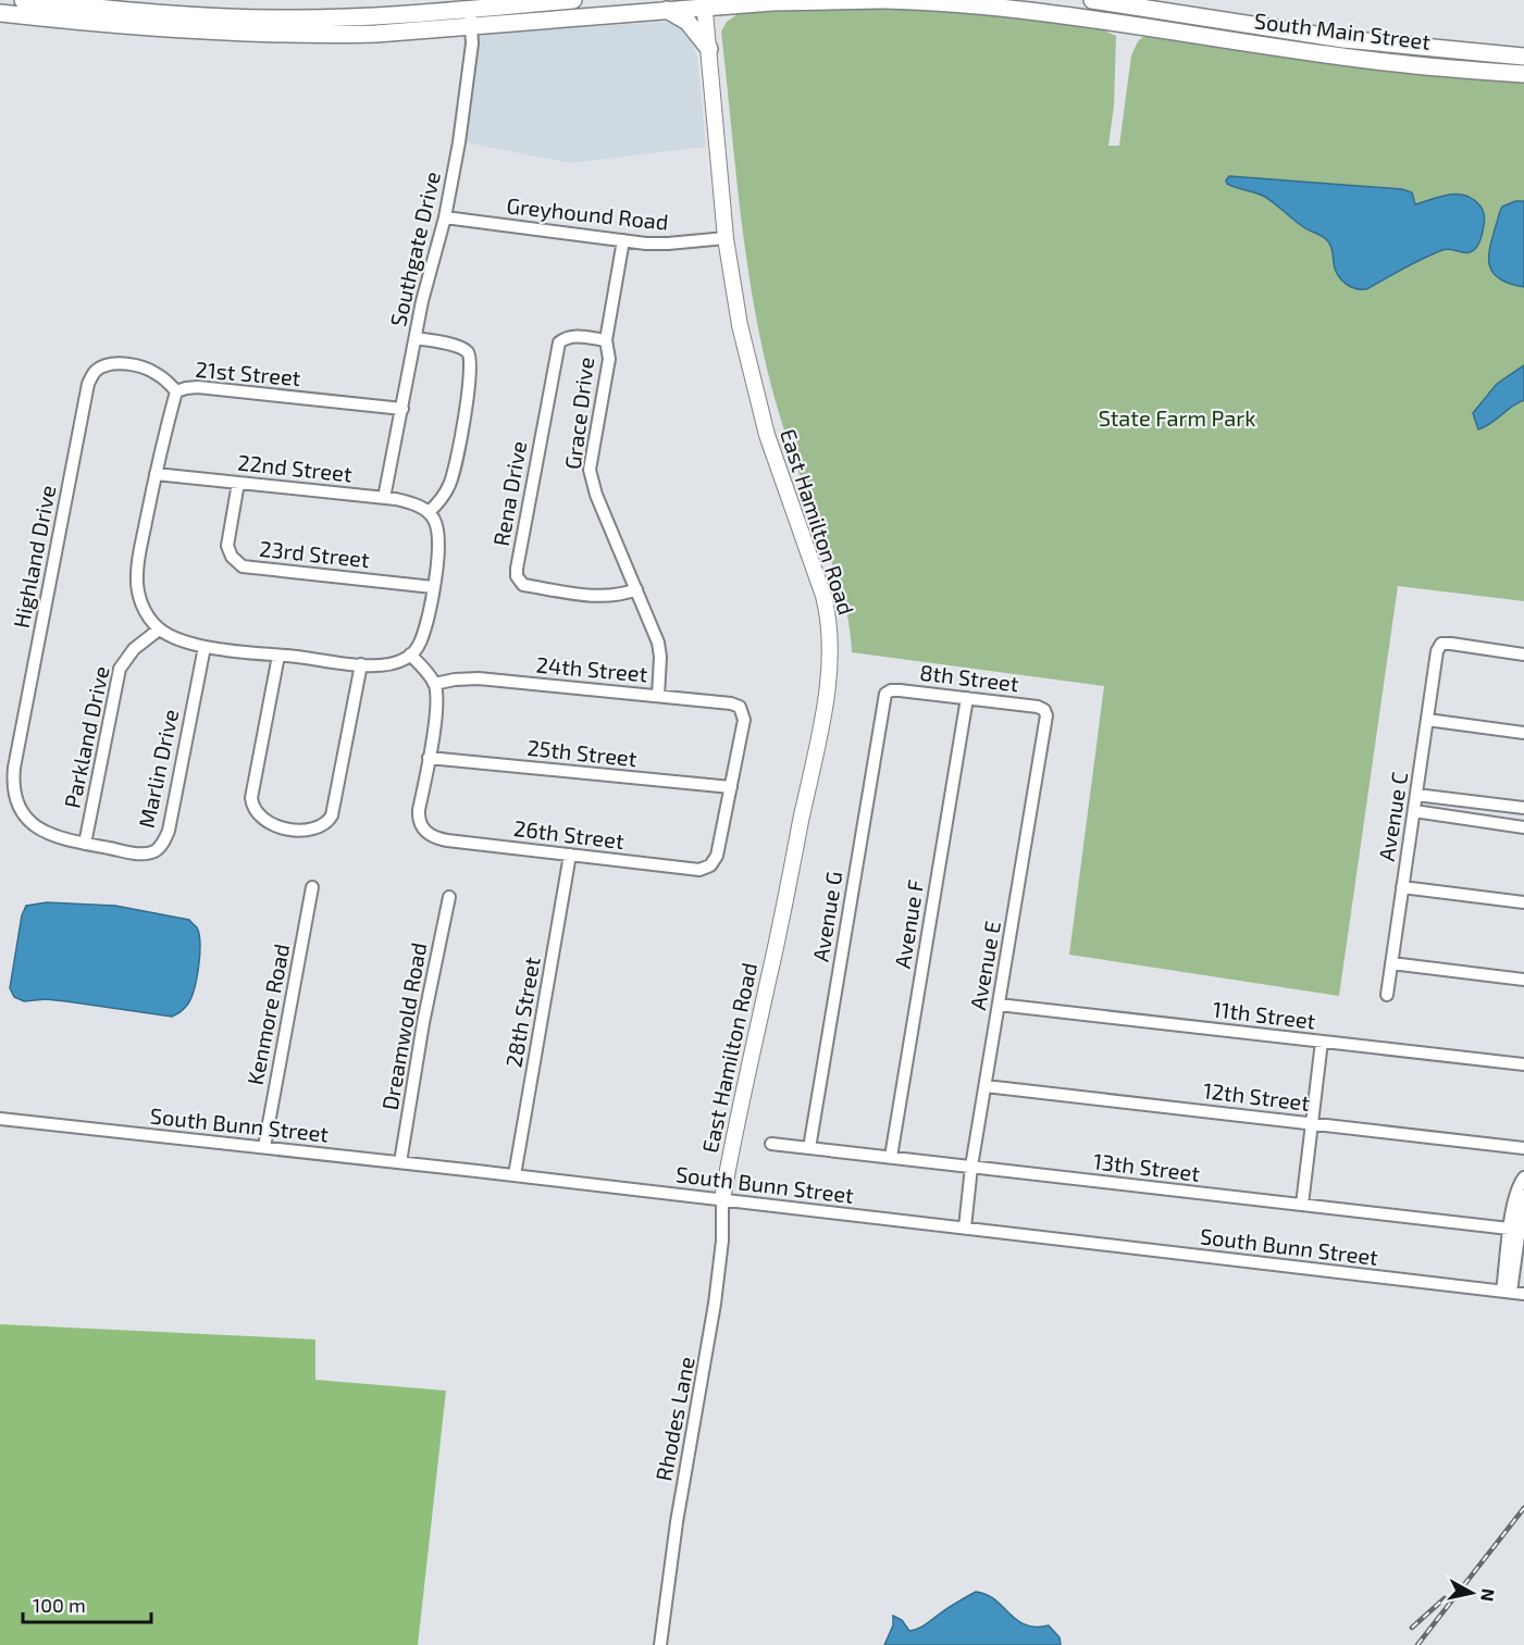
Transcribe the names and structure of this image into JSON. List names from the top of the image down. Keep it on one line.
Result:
{"streets":{"highway":["South Main Street"],"main road":["East Hamilton Road"],"street":["Greyhound Road","Southgate Drive","21st Street","Grace Drive","22nd Street","Rena Drive","23rd Street","Highland Drive","24th Street","8th Street","Parkland Drive","25th Street","Marlin Drive","Avenue C","26th Street","Avenue G","Avenue F","Avenue E","28th Street","Kenmore Road","11th Street","Dreamwold Road","12th Street","South Bunn Street","13th Street","Rhodes Lane"]},"crossings":[["South Main Street","Southgate Drive"],["South Main Street","East Hamilton Road"],["Greyhound Road","Southgate Drive"],["Greyhound Road","Grace Drive"],["Greyhound Road","East Hamilton Road"],["Southgate Drive","21st Street"],["Southgate Drive","22nd Street"],["21st Street","Highland Drive"],["Grace Drive","Rena Drive"],["Grace Drive","24th Street"],["22nd Street","23rd Street"],["East Hamilton Road","South Bunn Street"],["East Hamilton Road","Rhodes Lane"],["Highland Drive","Marlin Drive"],["24th Street","25th Street"],["24th Street","26th Street"],["8th Street","Avenue G"],["8th Street","Avenue F"],["8th Street","Avenue E"],["Parkland Drive","Marlin Drive"],["25th Street","26th Street"],["26th Street","28th Street"],["Avenue G","13th Street"],["Avenue F","13th Street"],["Avenue E","11th Street"],["Avenue E","12th Street"],["Avenue E","South Bunn Street"],["Avenue E","13th Street"],["28th Street","South Bunn Street"],["Kenmore Road","South Bunn Street"],["Dreamwold Road","South Bunn Street"],["South Bunn Street","Rhodes Lane"]],"parks":["State Farm Park"],"scale_bar":"100 m","north":"right"}
